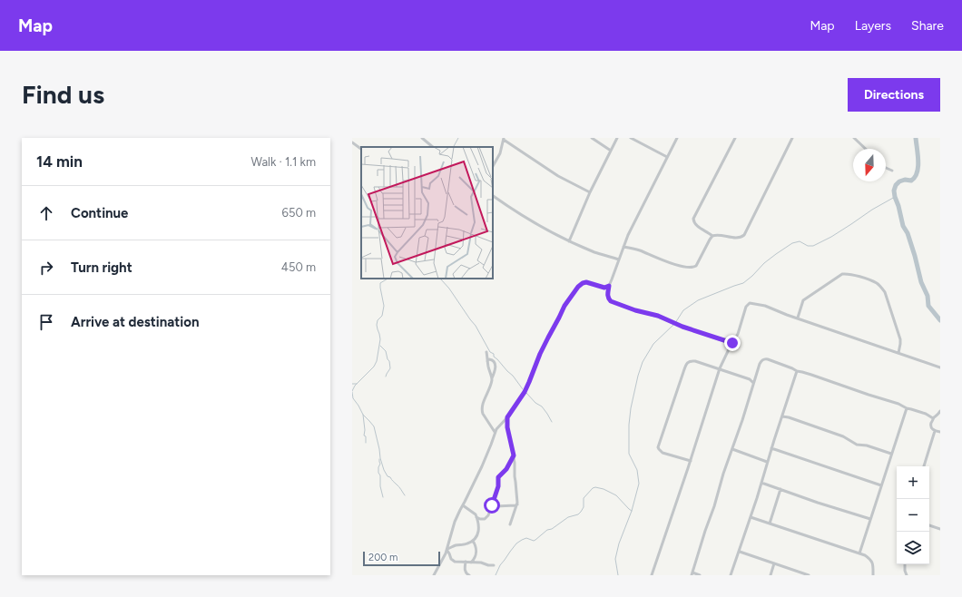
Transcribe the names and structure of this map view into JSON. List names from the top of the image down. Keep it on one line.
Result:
{"scale_bar":"200 m","north":"bottom","page":{"header":"Map","nav":["Map","Layers","Share"],"buttons":"Directions","title":"Find us","heading":["14 min","Walk · 1.1 km"],"list":[["Continue","650 m"],["Turn right","450 m"],"Arrive at destination"],"map_buttons":["+","−"],"scale":"200 m"}}
